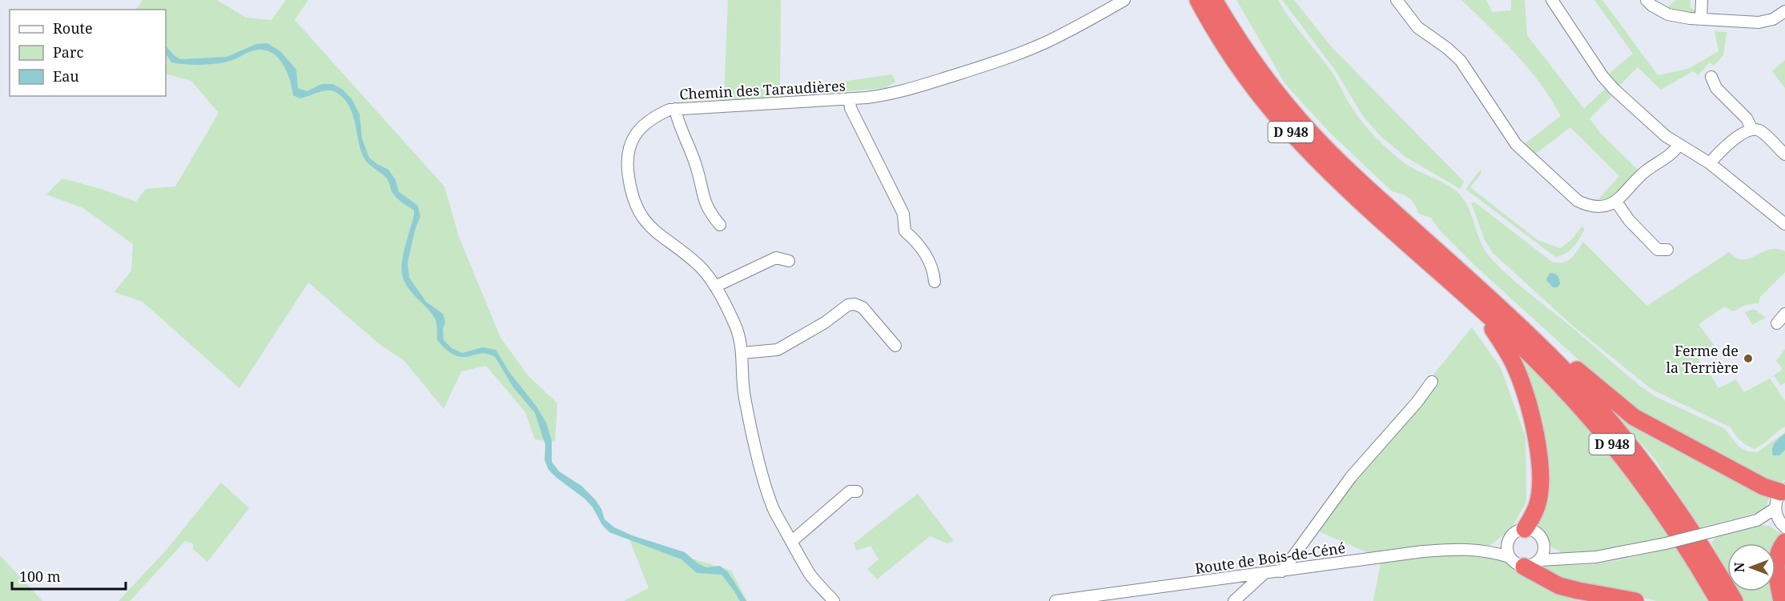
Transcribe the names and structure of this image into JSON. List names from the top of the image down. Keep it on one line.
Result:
{"streets":{"highway":["D 948"],"street":["Chemin des Taraudières","Route de Bois-de-Céné"]},"places":["Ferme de la Terrière"],"legend":["Route","Parc","Eau"],"scale_bar":"100 m","north":"left"}
